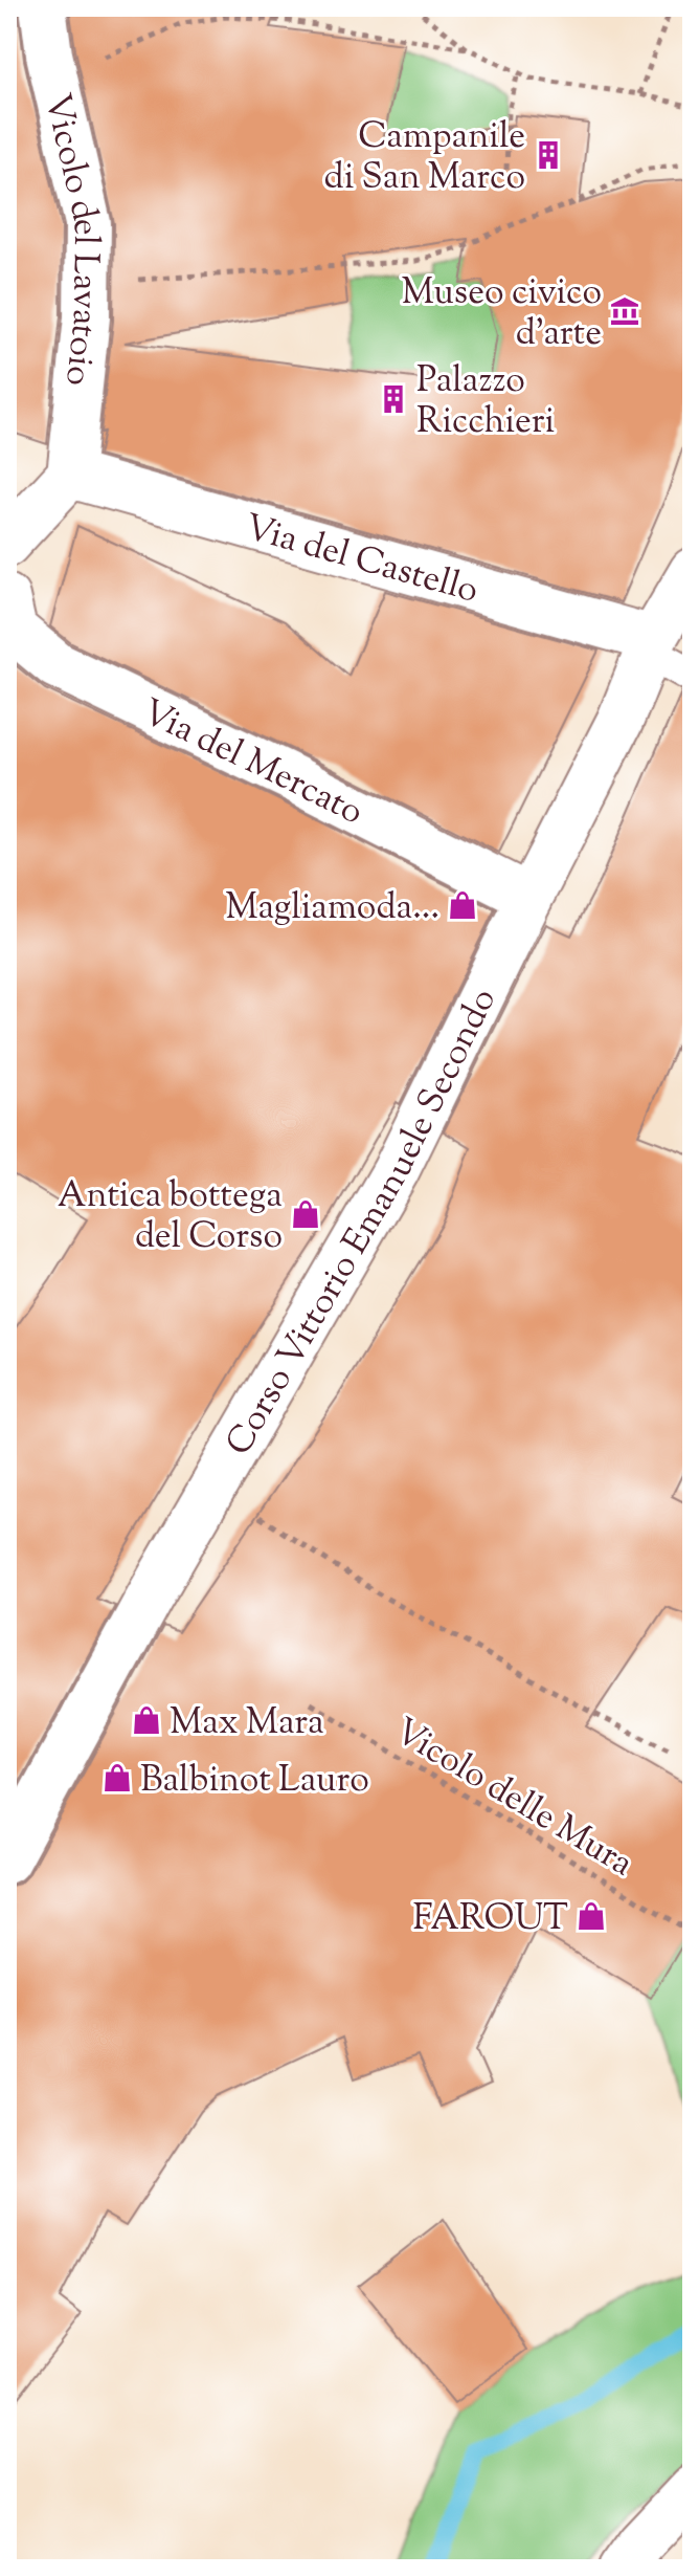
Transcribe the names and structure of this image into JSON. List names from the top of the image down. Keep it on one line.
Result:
{"streets":{"street":["Vicolo del Lavatoio","Via del Castello","Via del Mercato","Corso Vittorio Emanuele Secondo"],"path":["Vicolo delle Mura"]},"crossings":[["Vicolo del Lavatoio","Via del Castello"],["Via del Castello","Corso Vittorio Emanuele Secondo"],["Via del Mercato","Corso Vittorio Emanuele Secondo"]],"places":{"building":["Campanile di San Marco","Palazzo Ricchieri"],"museum":["Museo civico d'arte"],"shop":["Magliamoda...","Antica bottega del Corso","Max Mara","Balbinot Lauro","FAROUT"]}}
